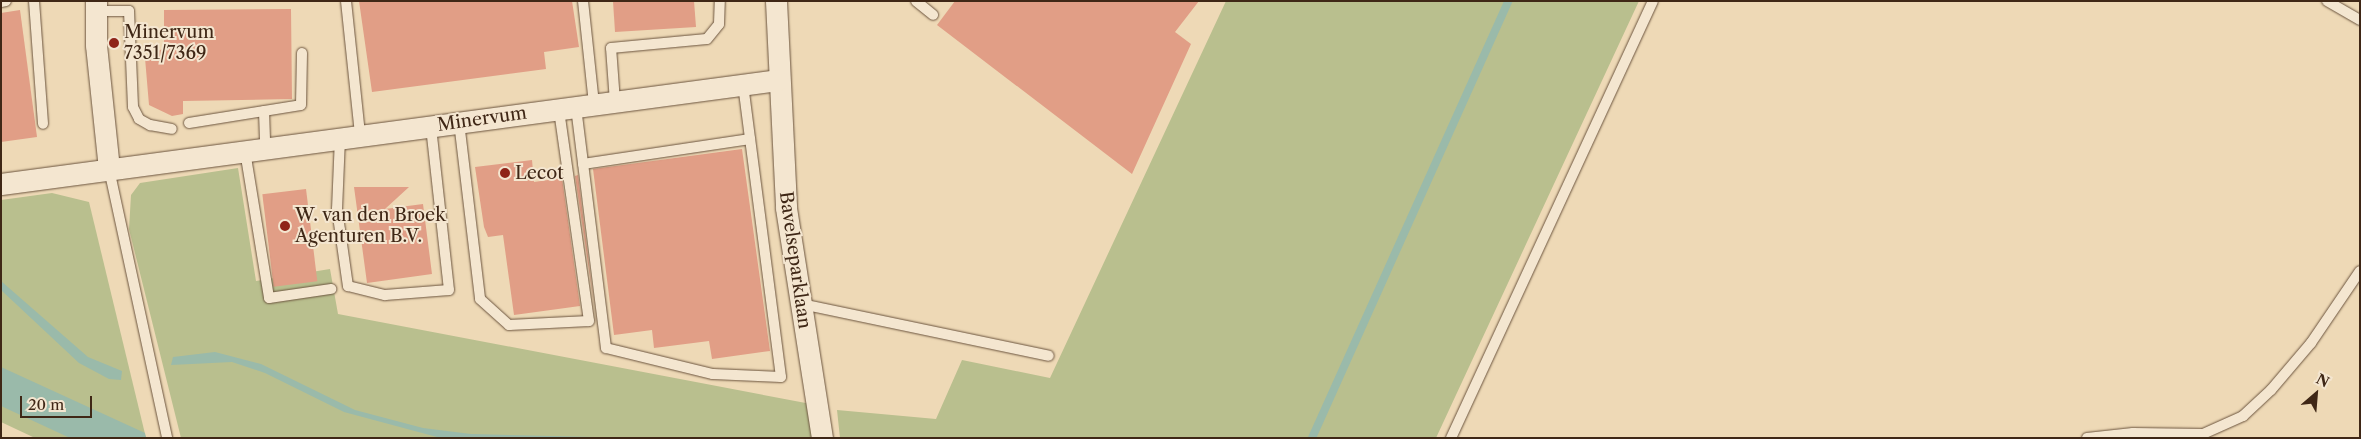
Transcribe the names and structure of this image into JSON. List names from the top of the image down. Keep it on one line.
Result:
{"streets":{"street":["Minervum","Bavelseparklaan"]},"crossings":[["Minervum","Bavelseparklaan"]],"places":["Minervum 7351/7369","Lecot","W. van den Broek Agenturen B.V."],"scale_bar":"20 m","north":"top right"}
